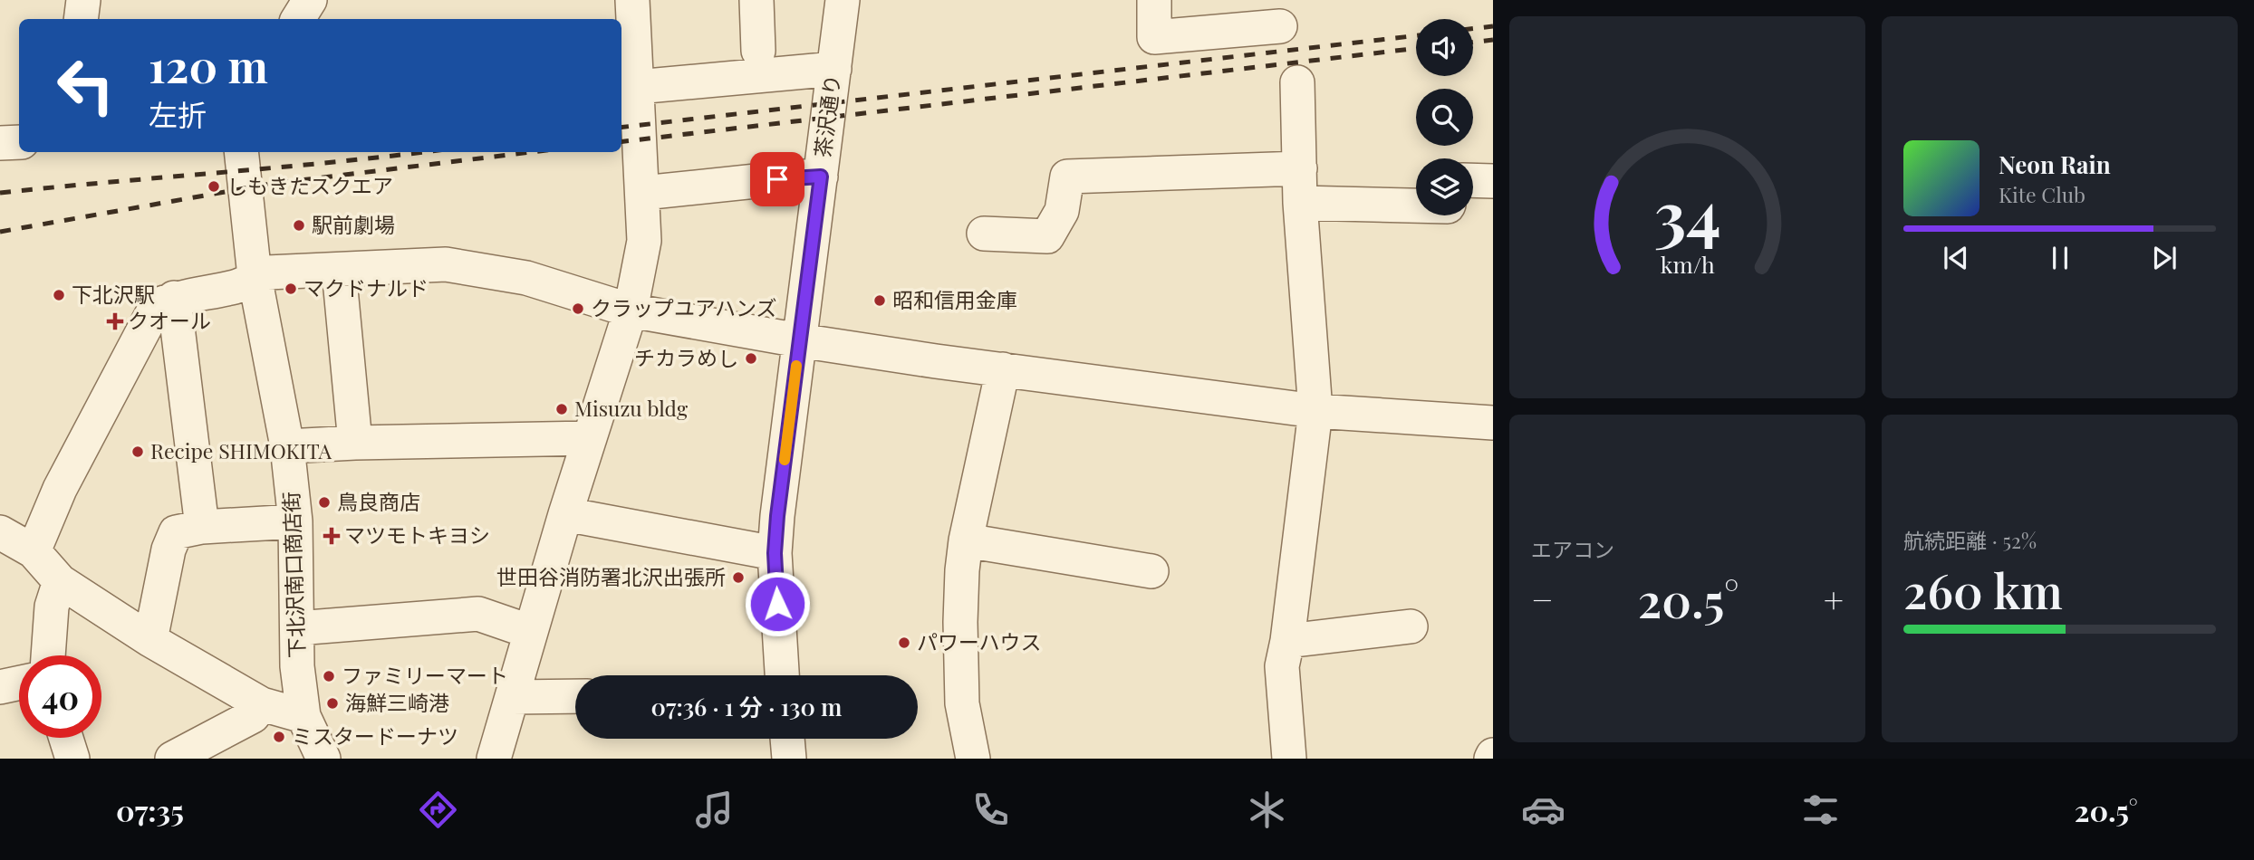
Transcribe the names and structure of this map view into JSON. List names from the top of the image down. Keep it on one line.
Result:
{"streets":{"street":["茶沢通り","下北沢南口商店街"]},"places":{"other":["しもきたスクエア","駅前劇場","マクドナルド","下北沢駅","昭和信用金庫","クラップユアハンズ","チカラめし","Misuzu bldg","Recipe SHIMOKITA","鳥良商店","世田谷消防署北沢出張所","パワーハウス","ファミリーマート","海鮮三崎港","ミスタードーナツ"],"health":["クオール","マツモトキヨシ"]},"page":{"turn":["120 m","左折"],"song":["Neon Rain","Kite Club"],"tile":["エアコン",["航続距離 · 52%","260 km"]],"heat":["−","20.5°","+"],"limit":"40","trip":"07:36 · 1 分 · 130 m","tabs":["07:35","20.5°"],"gauge":["34","km/h"]}}
